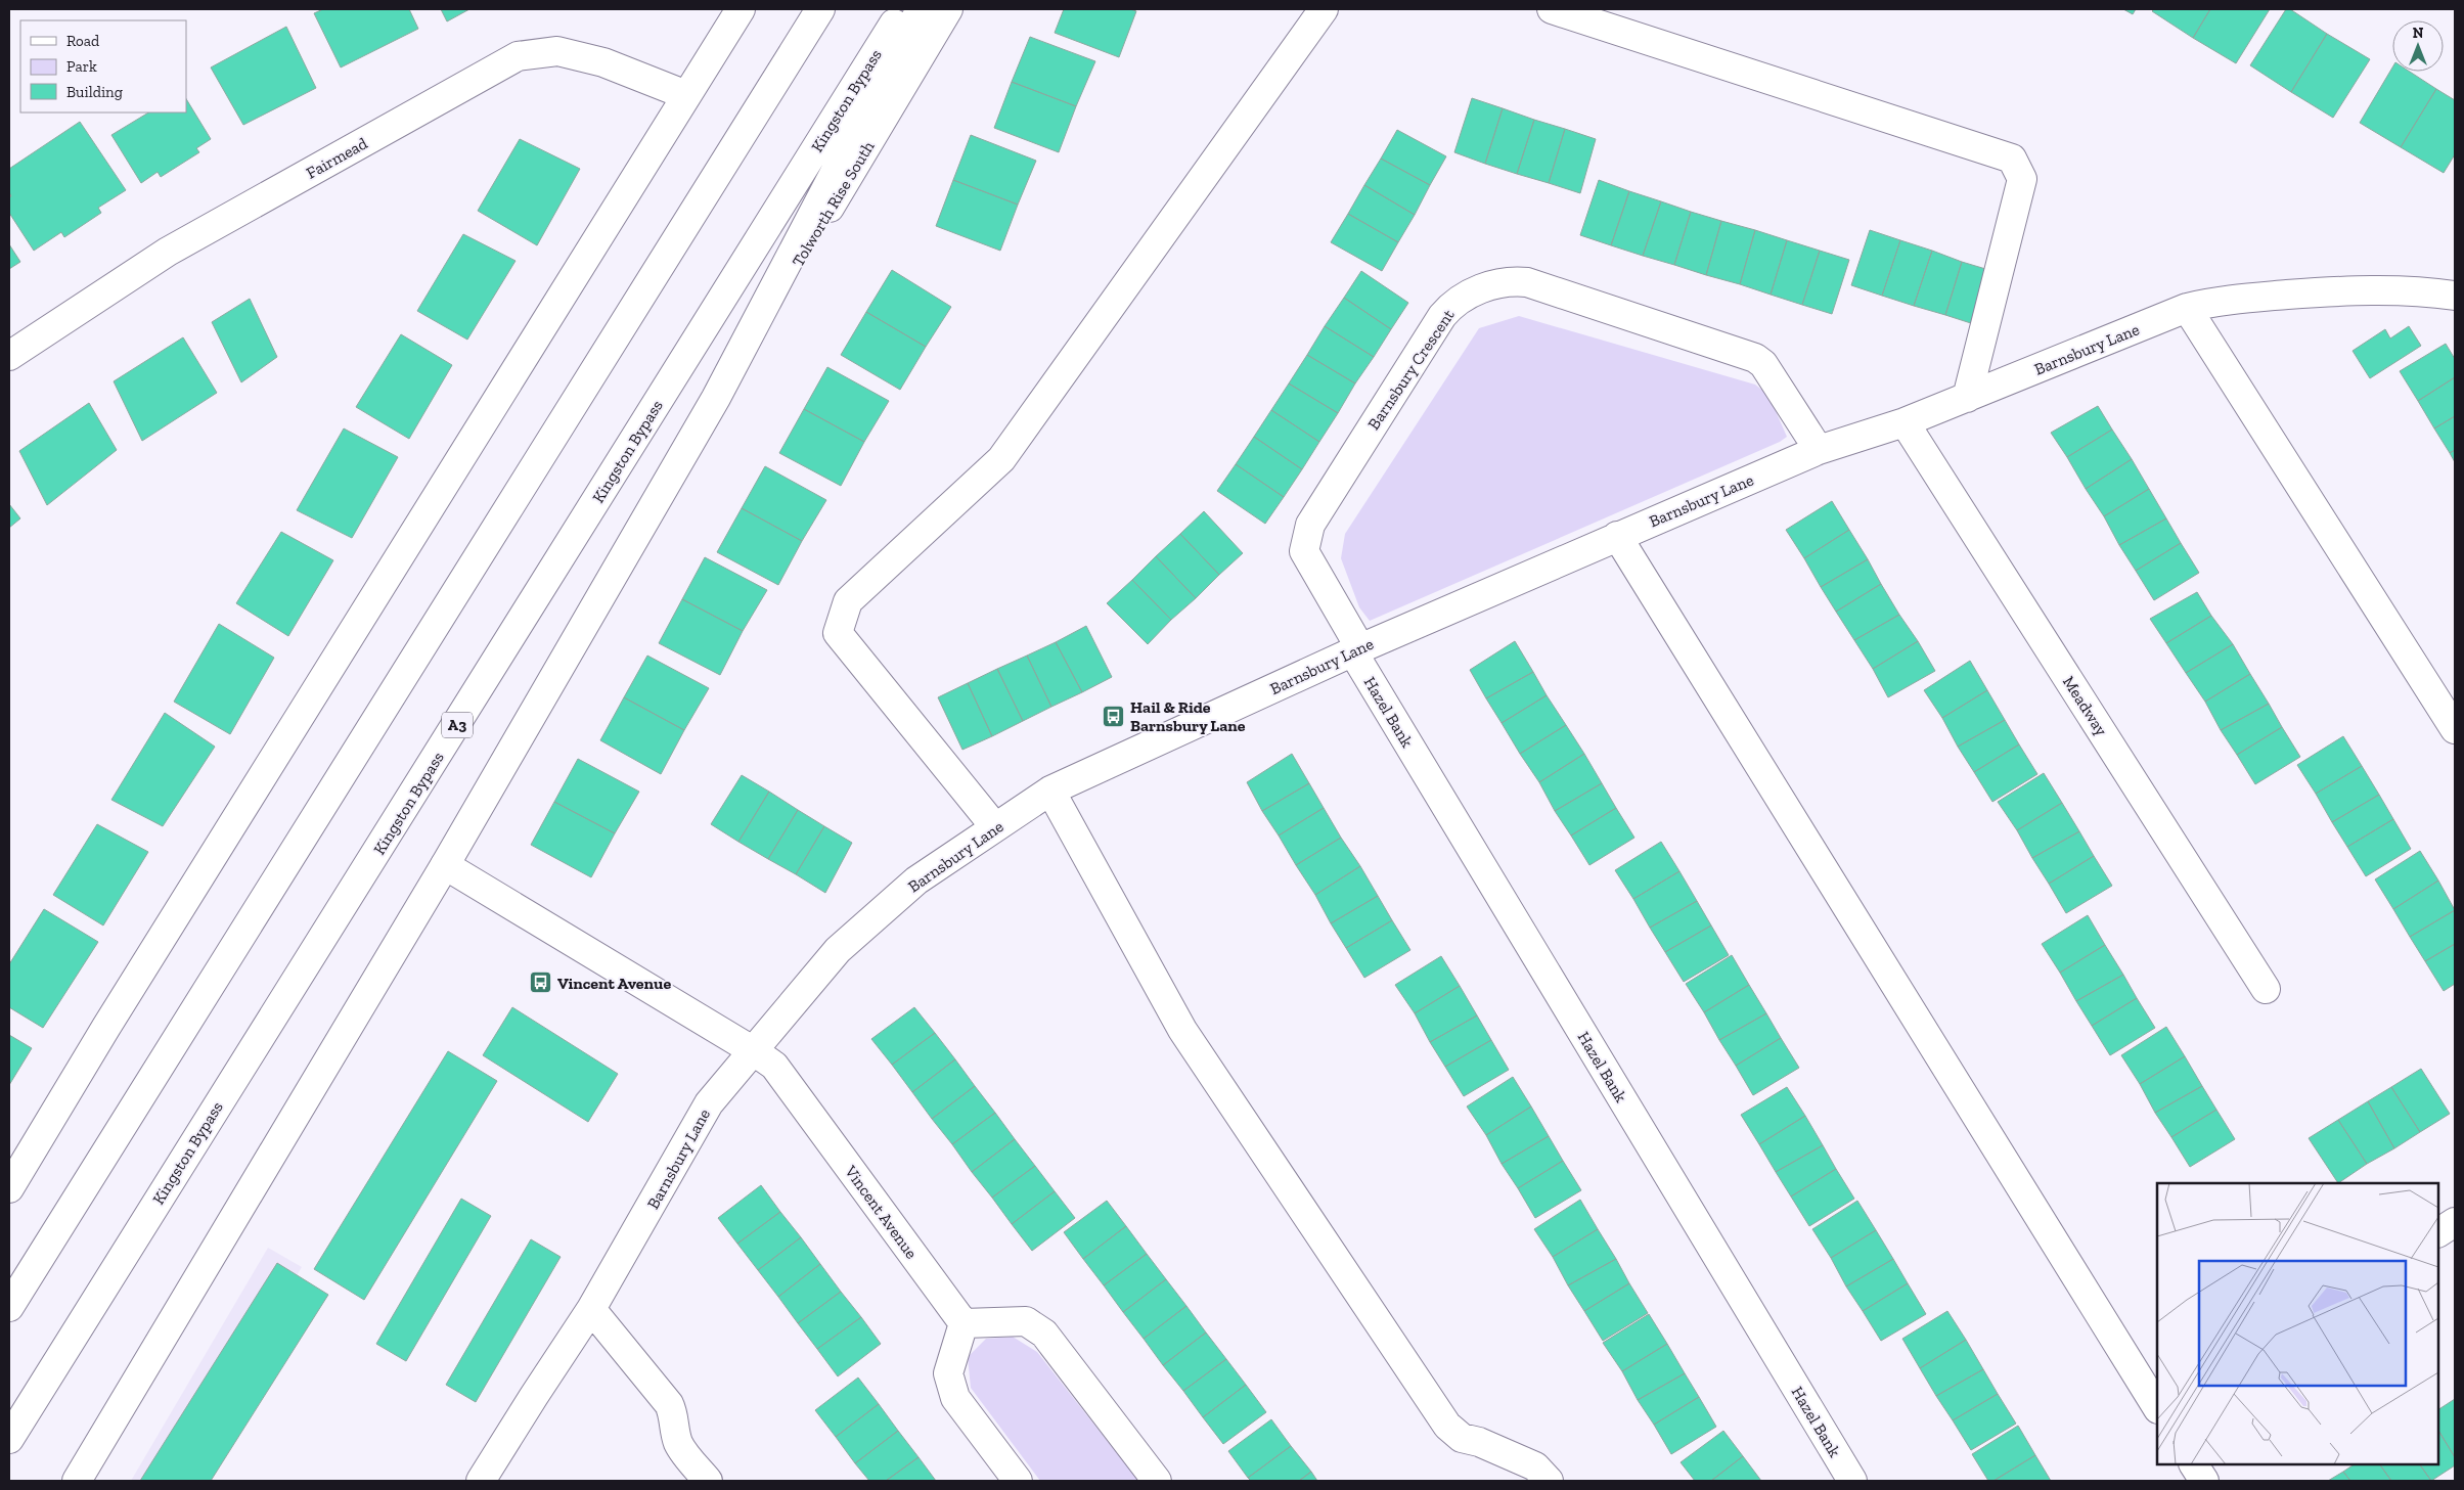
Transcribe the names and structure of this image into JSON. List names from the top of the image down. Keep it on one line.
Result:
{"streets":{"main road":["Kingston Bypass","Fairmead","Tolworth Rise South","Barnsbury Lane","Barnsbury Crescent","Meadway","Hazel Bank","A3","Vincent Avenue"]},"crossings":[["Barnsbury Lane","Barnsbury Crescent"],["Barnsbury Lane","Meadway"],["Barnsbury Lane","Hazel Bank"],["Barnsbury Lane","Vincent Avenue"],["Barnsbury Crescent","Hazel Bank"]],"places":{"bus stop":["Hail & Ride Barnsbury Lane","Vincent Avenue"]},"legend":["Road","Park","Building"],"north":"top"}
